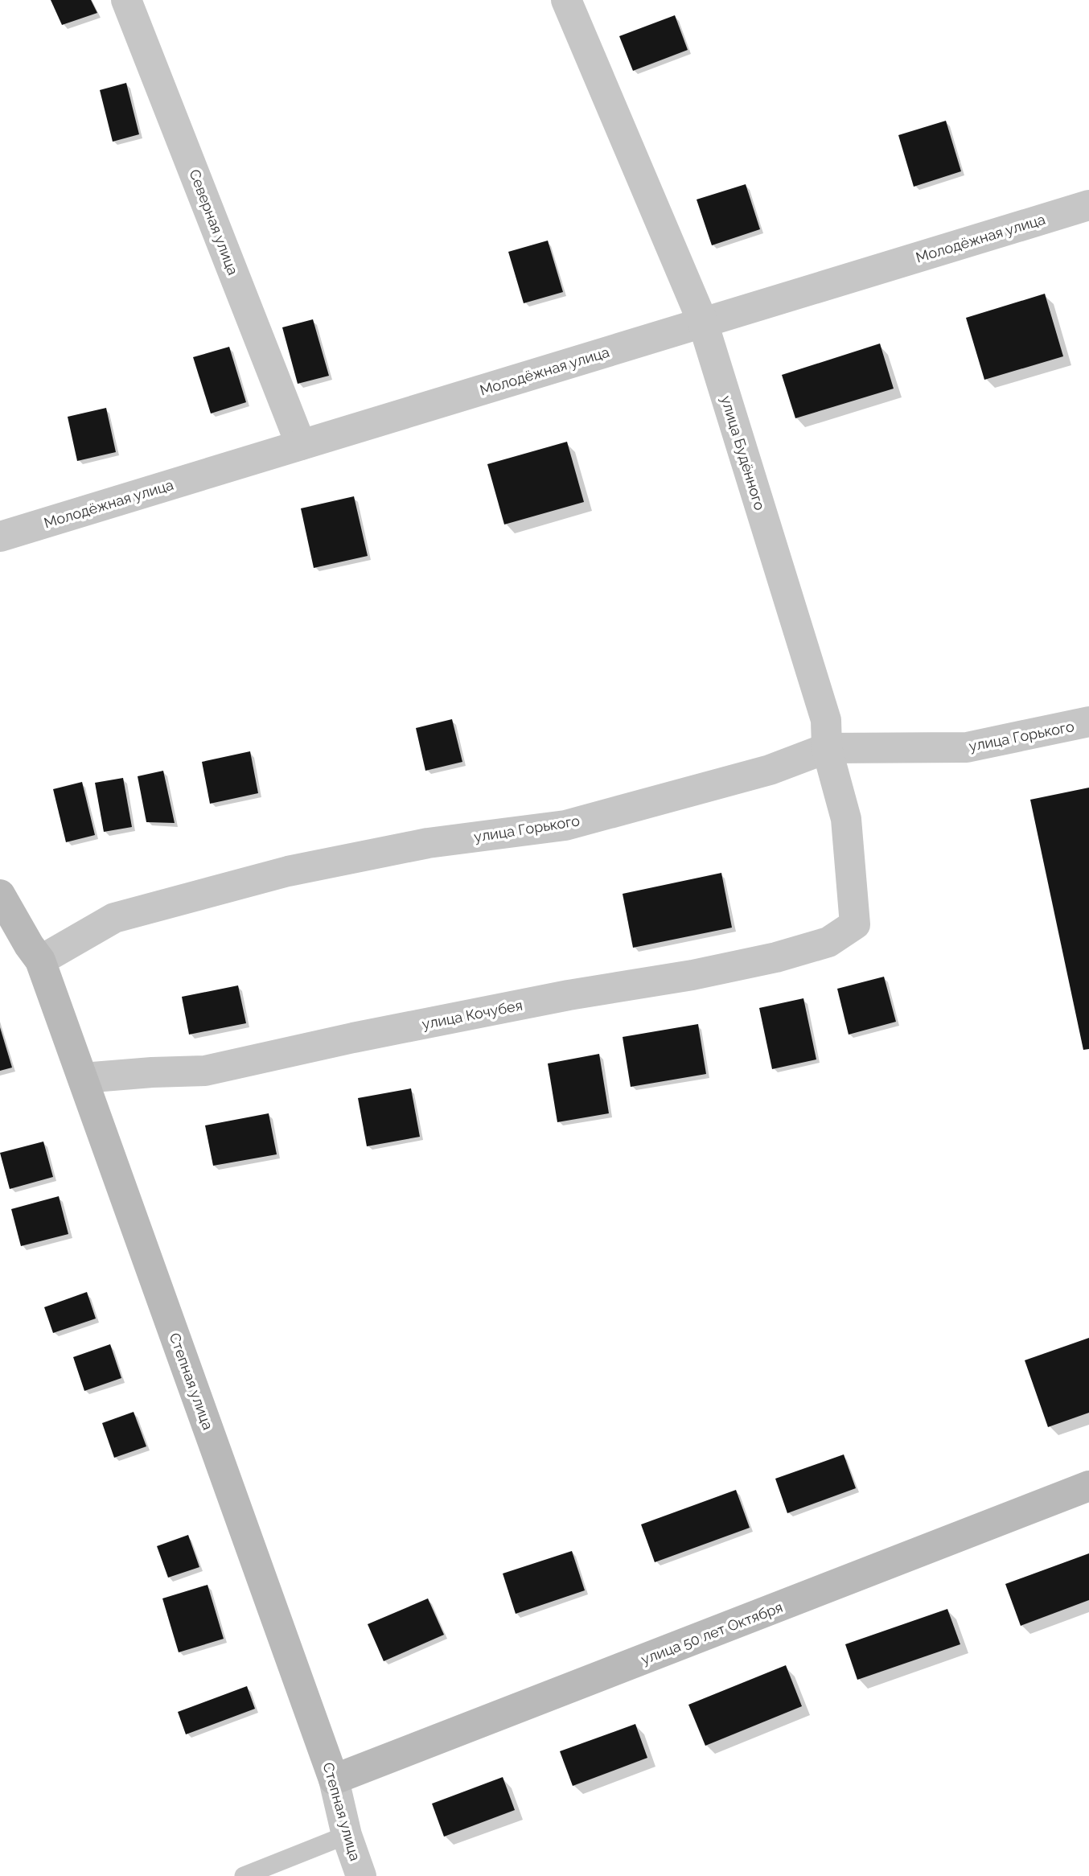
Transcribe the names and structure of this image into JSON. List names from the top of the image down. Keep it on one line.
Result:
{"streets":{"street":["Северная улица","Молодёжная улица","улица Будённого","улица Горького","улица Кочубея","Степная улица","улица 50 лет Октября"]},"crossings":[["Северная улица","Молодёжная улица"],["Молодёжная улица","улица Будённого"],["улица Будённого","улица Горького"],["улица Будённого","улица Кочубея"],["улица Горького","Степная улица"],["улица Кочубея","Степная улица"],["Степная улица","улица 50 лет Октября"]]}
